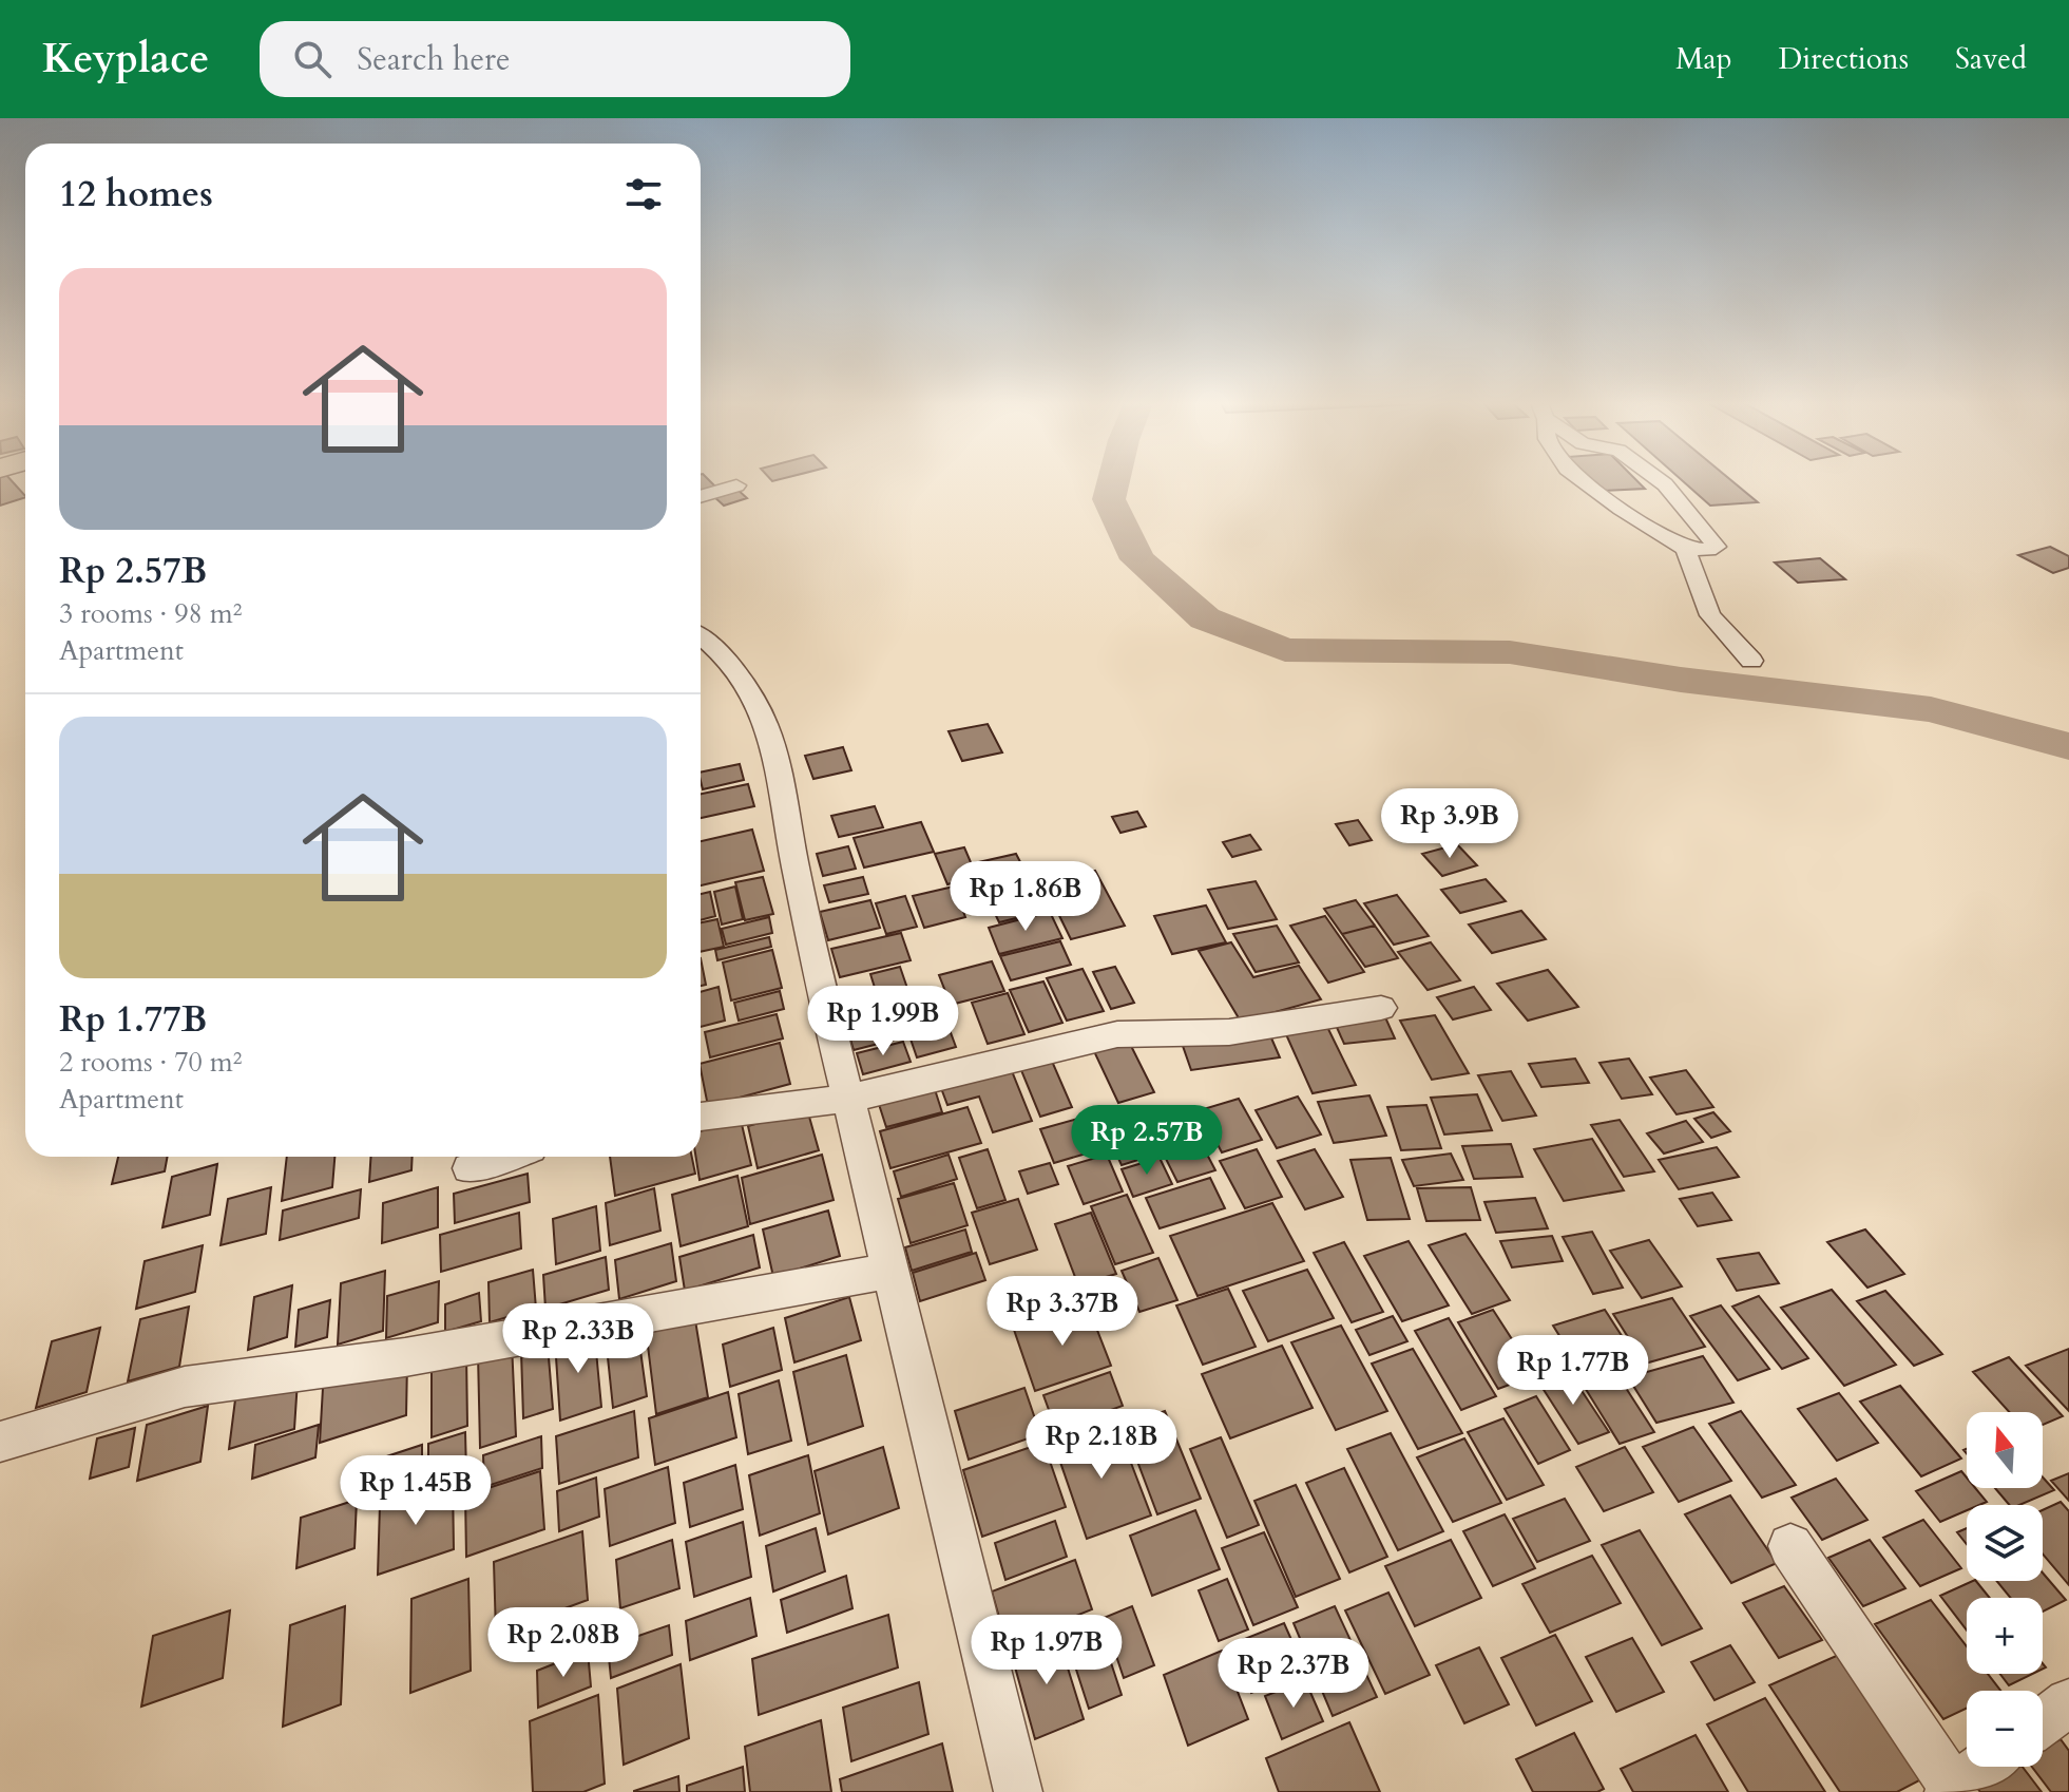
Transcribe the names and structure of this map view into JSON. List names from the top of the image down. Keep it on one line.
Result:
{"north":"top","page":{"header":"Keyplace","search":"Search here","nav":["Map","Directions","Saved"],"heading":"12 homes","list":[{"name":"Rp 2.57B","note":"3 rooms · 98 m² · Apartment"},{"name":"Rp 1.77B","note":"2 rooms · 70 m² · Apartment"}],"price":["Rp 3.9B","Rp 1.86B","Rp 1.99B","Rp 2.57B","Rp 3.37B","Rp 2.33B","Rp 1.77B","Rp 2.18B","Rp 1.45B","Rp 2.08B","Rp 1.97B","Rp 2.37B"],"map_buttons":["+","−"]}}
